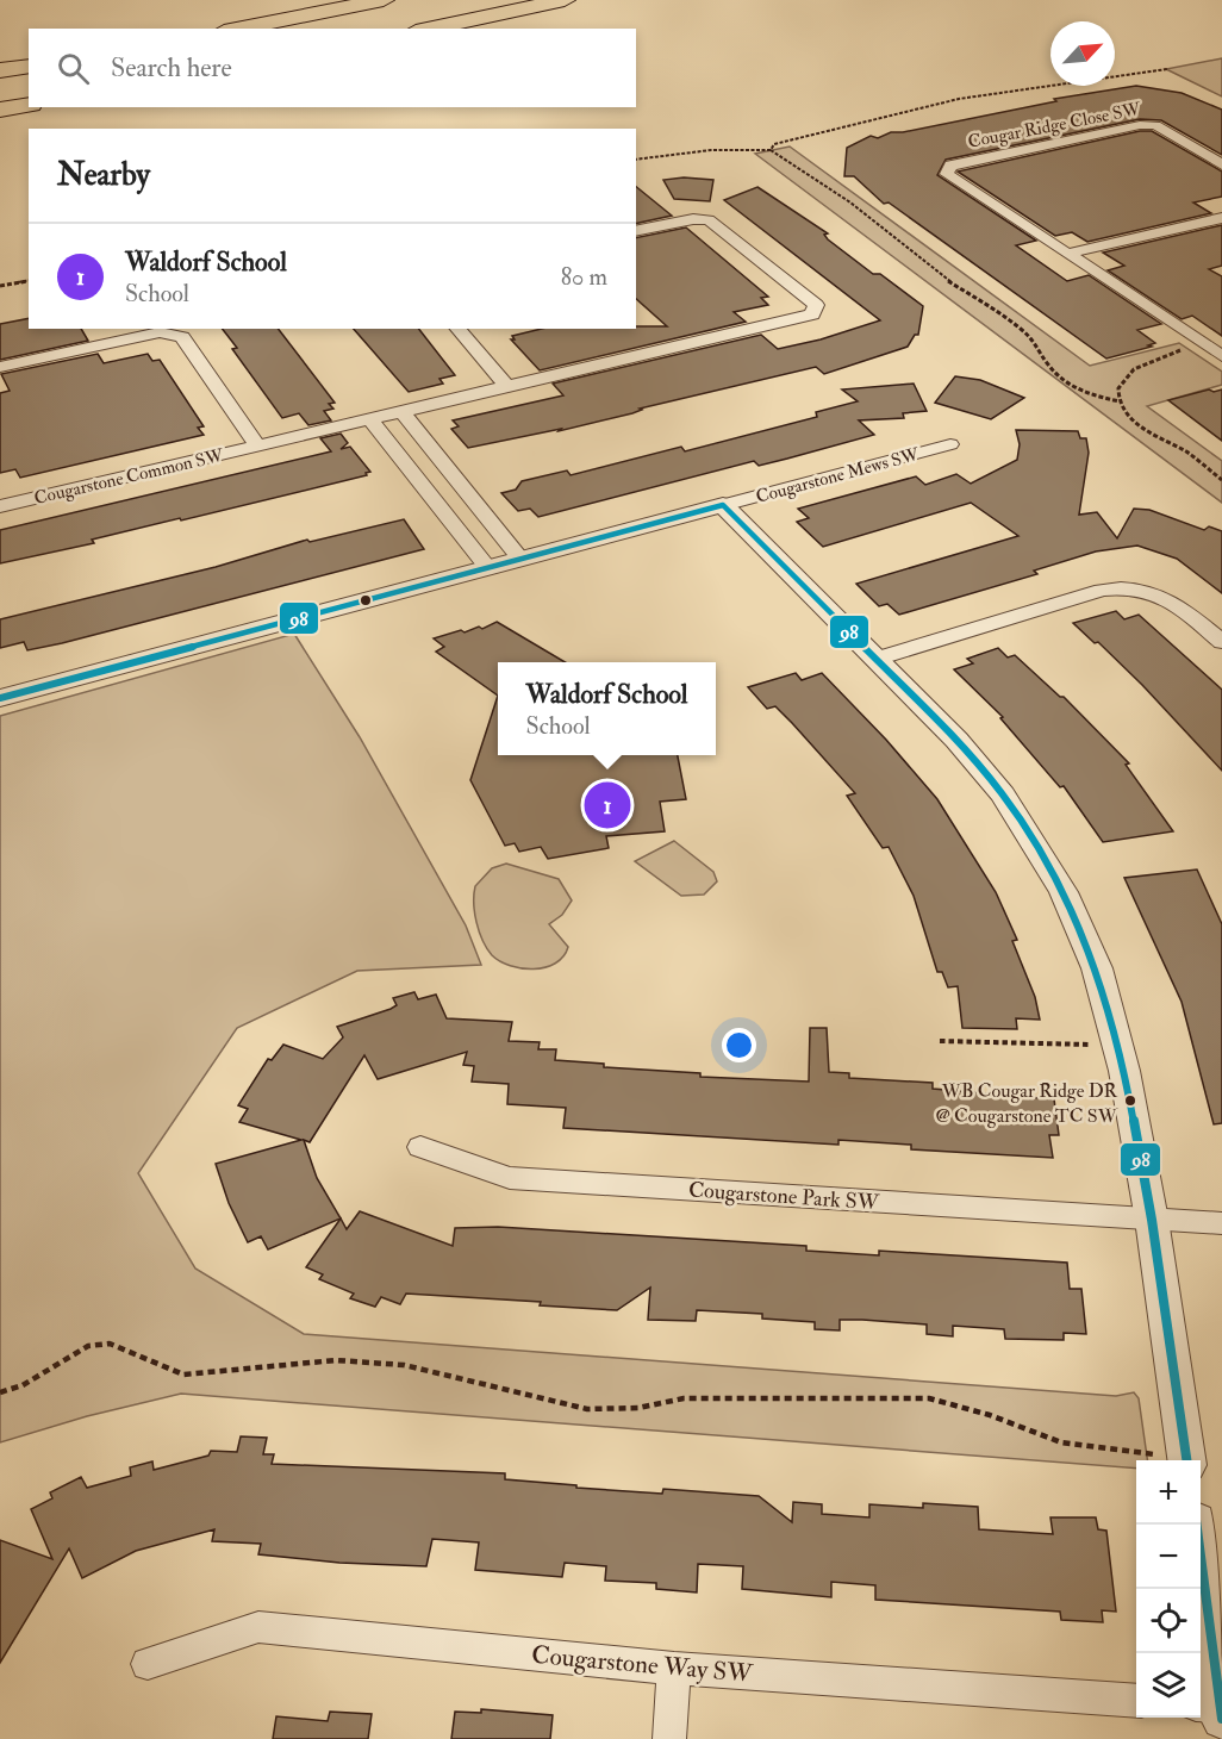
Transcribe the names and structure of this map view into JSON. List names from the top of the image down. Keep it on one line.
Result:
{"streets":{"street":["Cougar Ridge Close SW","Cougarstone Mews SW","Cougarstone Common SW","Cougarstone Park SW","Cougarstone Way SW"]},"places":["WB Cougar Ridge DR @ Cougarstone TC SW"],"lines":["transit line 98"],"north":"top right","page":{"search":"Search here","heading":"Nearby","list":[{"mark":"1","name":"Waldorf School","note":"School","value":"80 m"}],"popup":["Waldorf School","School"],"pins":"1","map_buttons":["+","−"]}}
